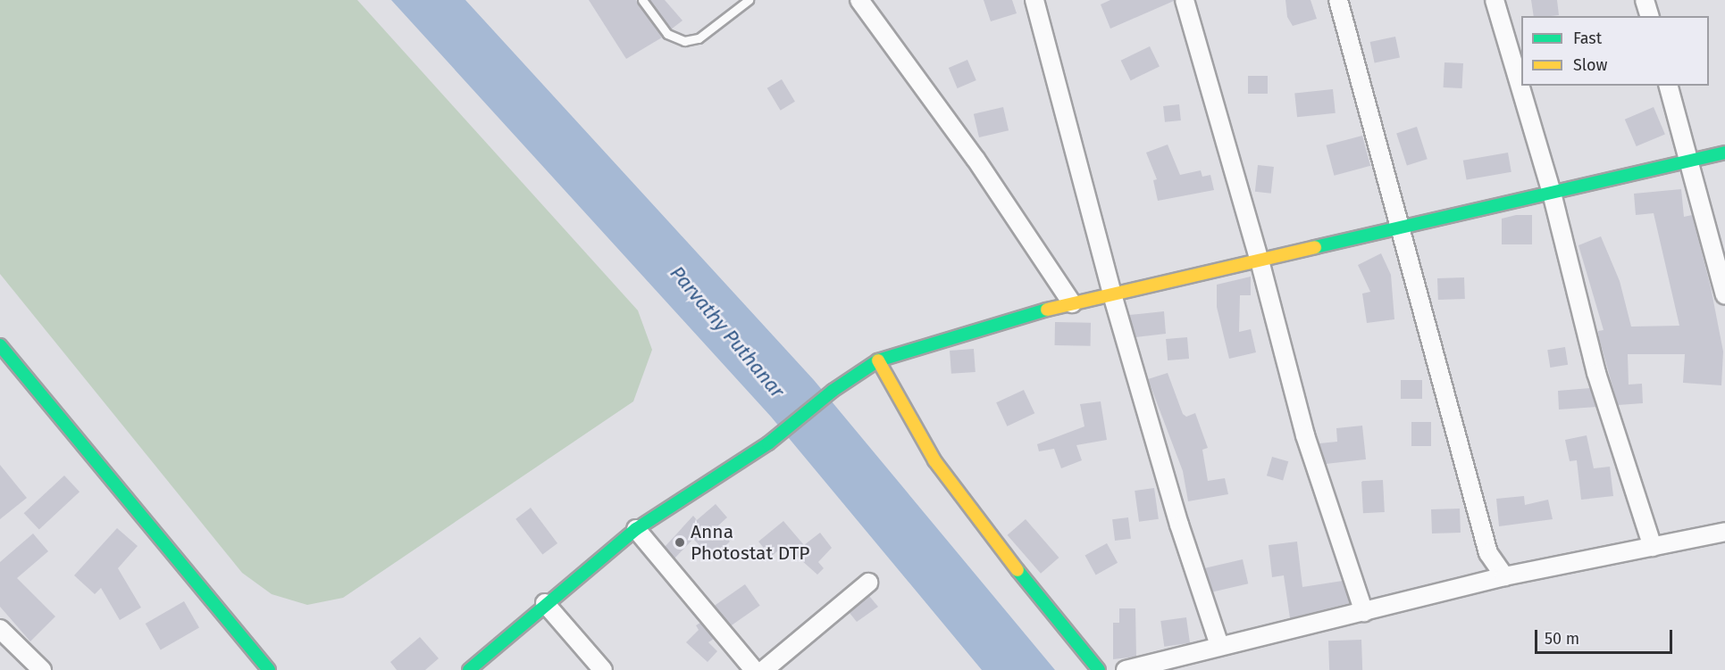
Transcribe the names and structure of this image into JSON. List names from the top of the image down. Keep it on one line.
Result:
{"water":["Parvathy Puthanar"],"places":["Anna Photostat DTP"],"legend":["Fast","Slow"],"scale_bar":"50 m"}
